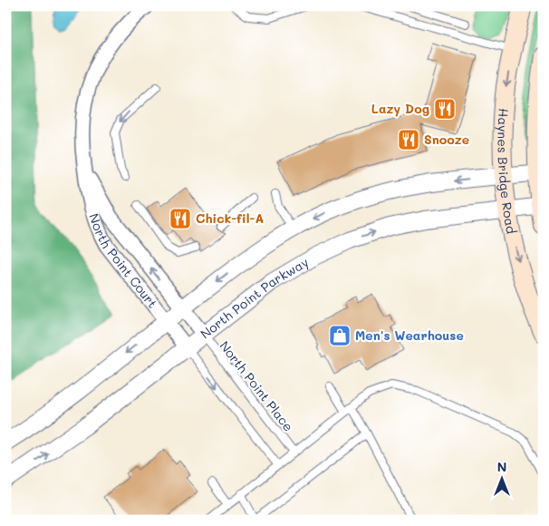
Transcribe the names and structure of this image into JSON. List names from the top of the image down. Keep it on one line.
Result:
{"streets":{"main road":["Haynes Bridge Road"],"street":["North Point Court","North Point Parkway"],"lane":["North Point Place"]},"crossings":[["Haynes Bridge Road","North Point Parkway"],["North Point Court","North Point Parkway"],["North Point Court","North Point Place"],["North Point Parkway","North Point Place"]],"places":{"restaurant":["Lazy Dog","Snooze","Chick-fil-A"],"shop":["Men's Wearhouse"]},"north":"top"}
